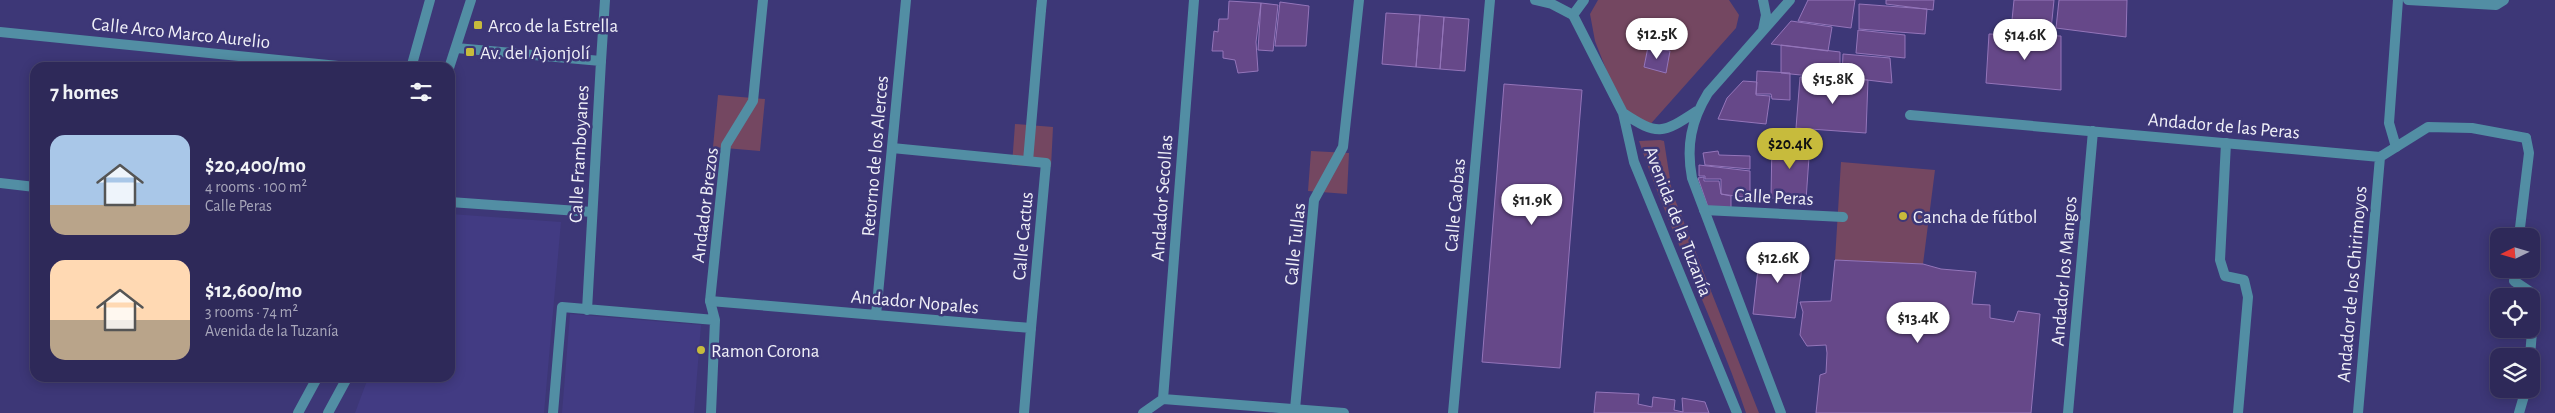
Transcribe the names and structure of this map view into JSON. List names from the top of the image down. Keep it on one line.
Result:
{"streets":{"street":["Calle Arco Marco Aurelio","Andador de las Peras","Calle Framboyanes","Retorno de los Alerces","Calle Peras","Andador Secollas","Andador Brezos","Calle Caobas","Avenida de la Tuzanía","Calle Cactus","Calle Tullas","Andador los Mangos","Andador de los Chirimoyos","Andador Nopales"]},"crossings":[["Andador de las Peras","Andador los Mangos"],["Andador de las Peras","Andador de los Chirimoyos"],["Retorno de los Alerces","Calle Cactus"],["Retorno de los Alerces","Andador Nopales"],["Calle Peras","Avenida de la Tuzanía"],["Andador Brezos","Andador Nopales"],["Calle Cactus","Andador Nopales"]],"places":{"transit":["Arco de la Estrella","Av. del Ajonjolí"],"other":["Cancha de fútbol","Ramon Corona"]},"north":"left","page":{"price":["$12.5K","$14.6K","$15.8K","$20.4K","$11.9K","$12.6K","$13.4K"],"heading":"7 homes","list":[{"name":"$20,400/mo","note":"4 rooms · 100 m² · Calle Peras"},{"name":"$12,600/mo","note":"3 rooms · 74 m² · Avenida de la Tuzanía"}]}}
